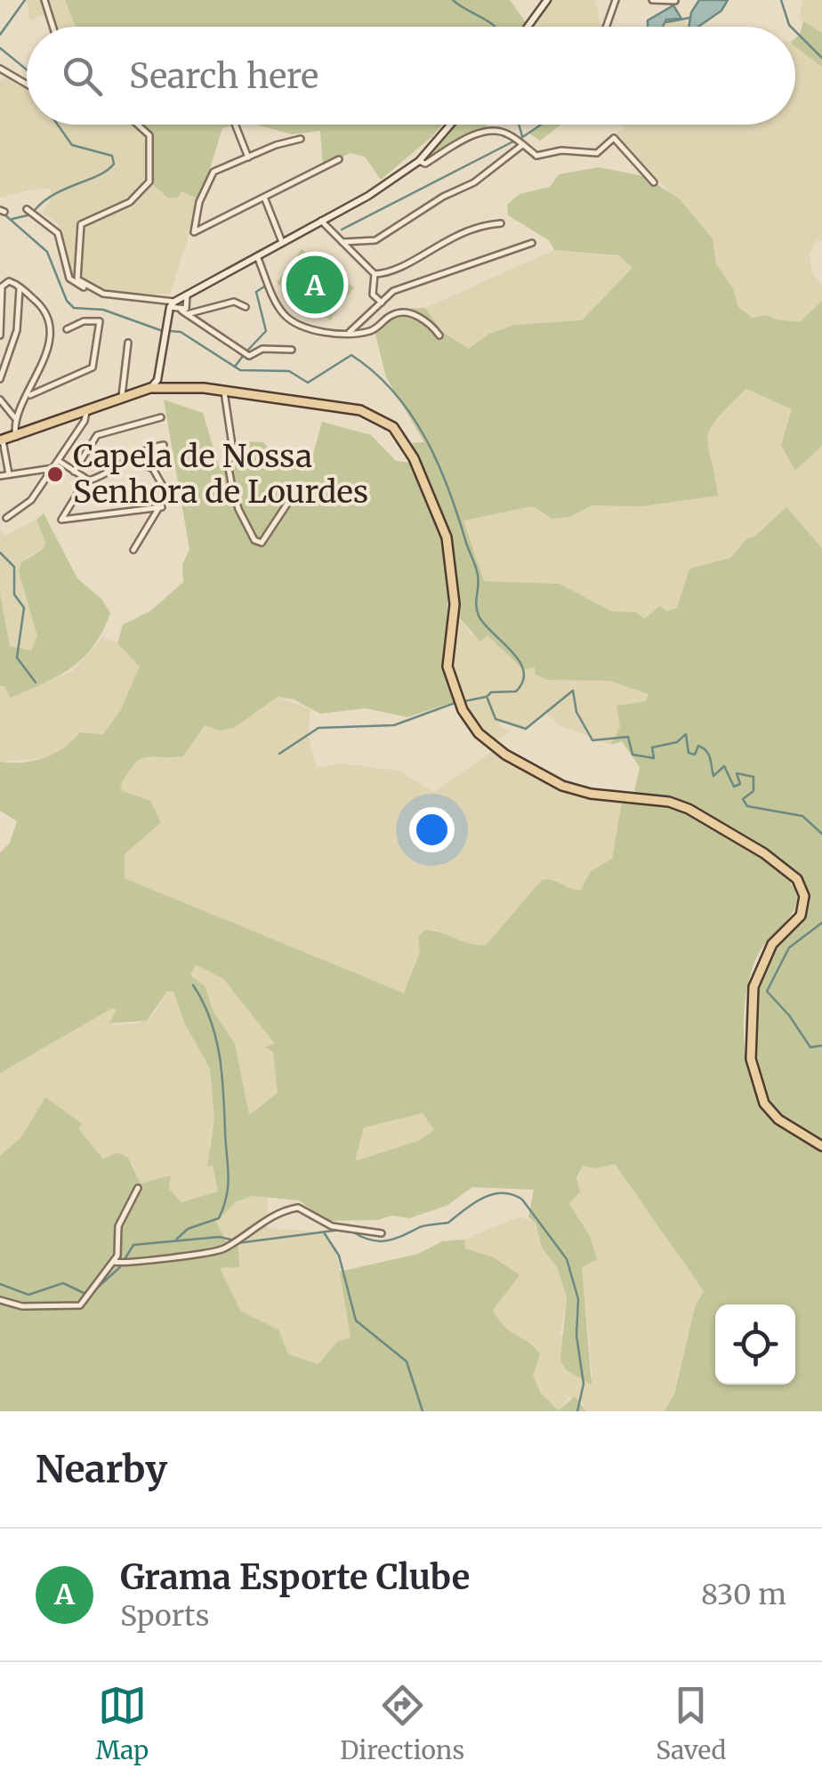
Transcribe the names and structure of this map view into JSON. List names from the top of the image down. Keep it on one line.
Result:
{"places":["Capela de Nossa Senhora de Lourdes"],"page":{"search":"Search here","pins":"A","heading":"Nearby","list":[{"mark":"A","name":"Grama Esporte Clube","note":"Sports","value":"830 m"}],"nav":["Map","Directions","Saved"]}}
